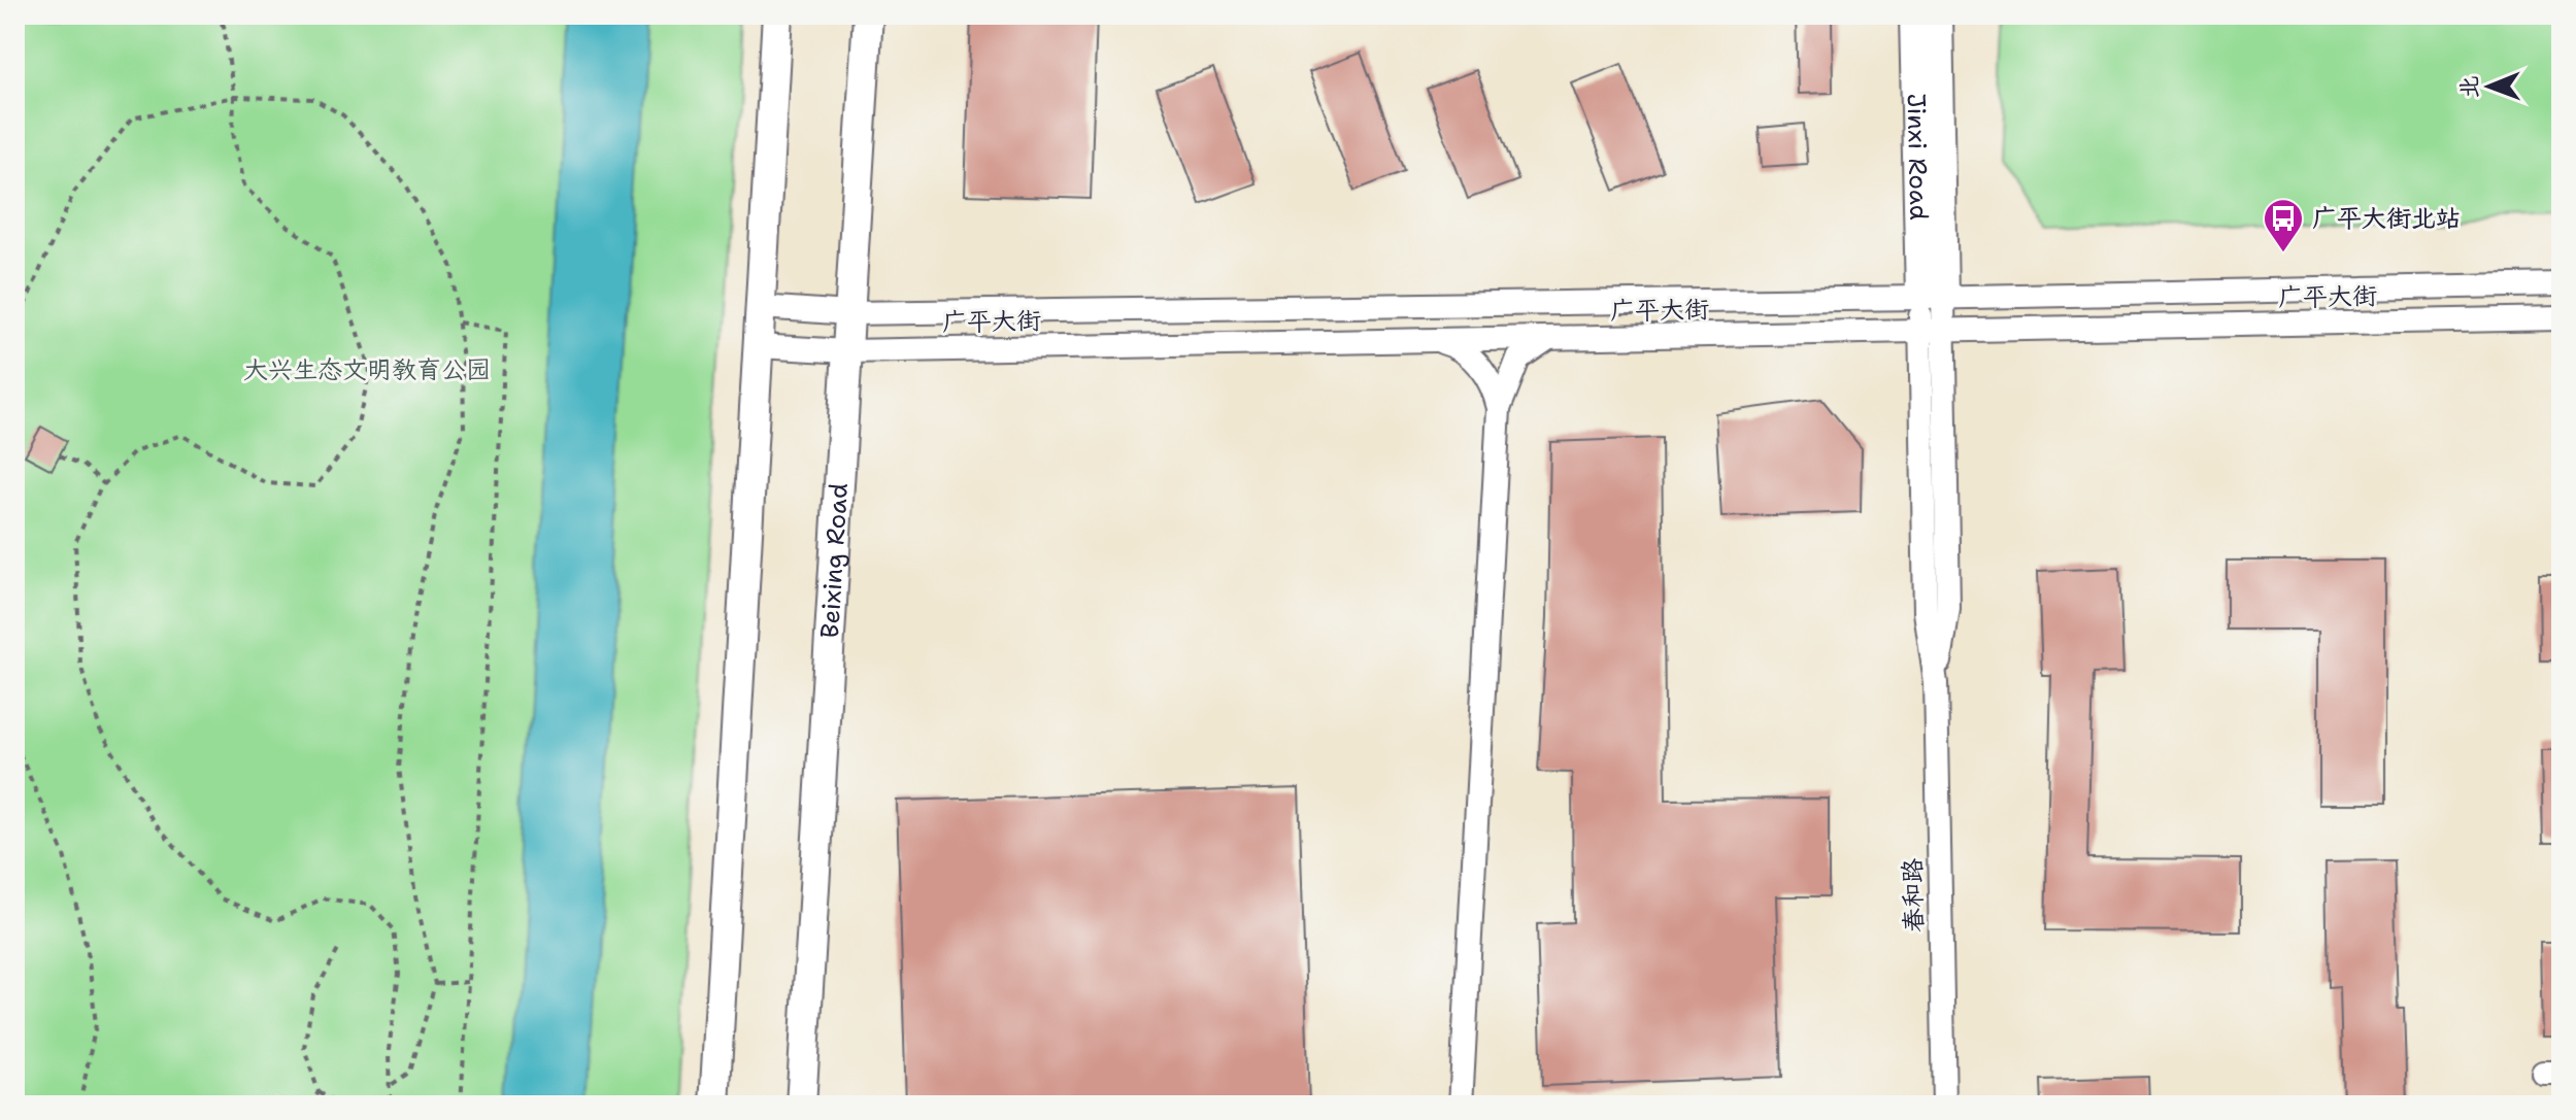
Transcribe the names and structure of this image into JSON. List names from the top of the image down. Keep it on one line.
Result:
{"streets":{"main road":["Jinxi Road","Beixing Road"],"street":["广平大街","春和路"]},"crossings":[["Jinxi Road","广平大街"],["Jinxi Road","春和路"],["广平大街","Beixing Road"],["广平大街","春和路"]],"parks":["大兴生态文明教育公园"],"places":{"bus stop":["广平大街北站"]},"north":"left"}
